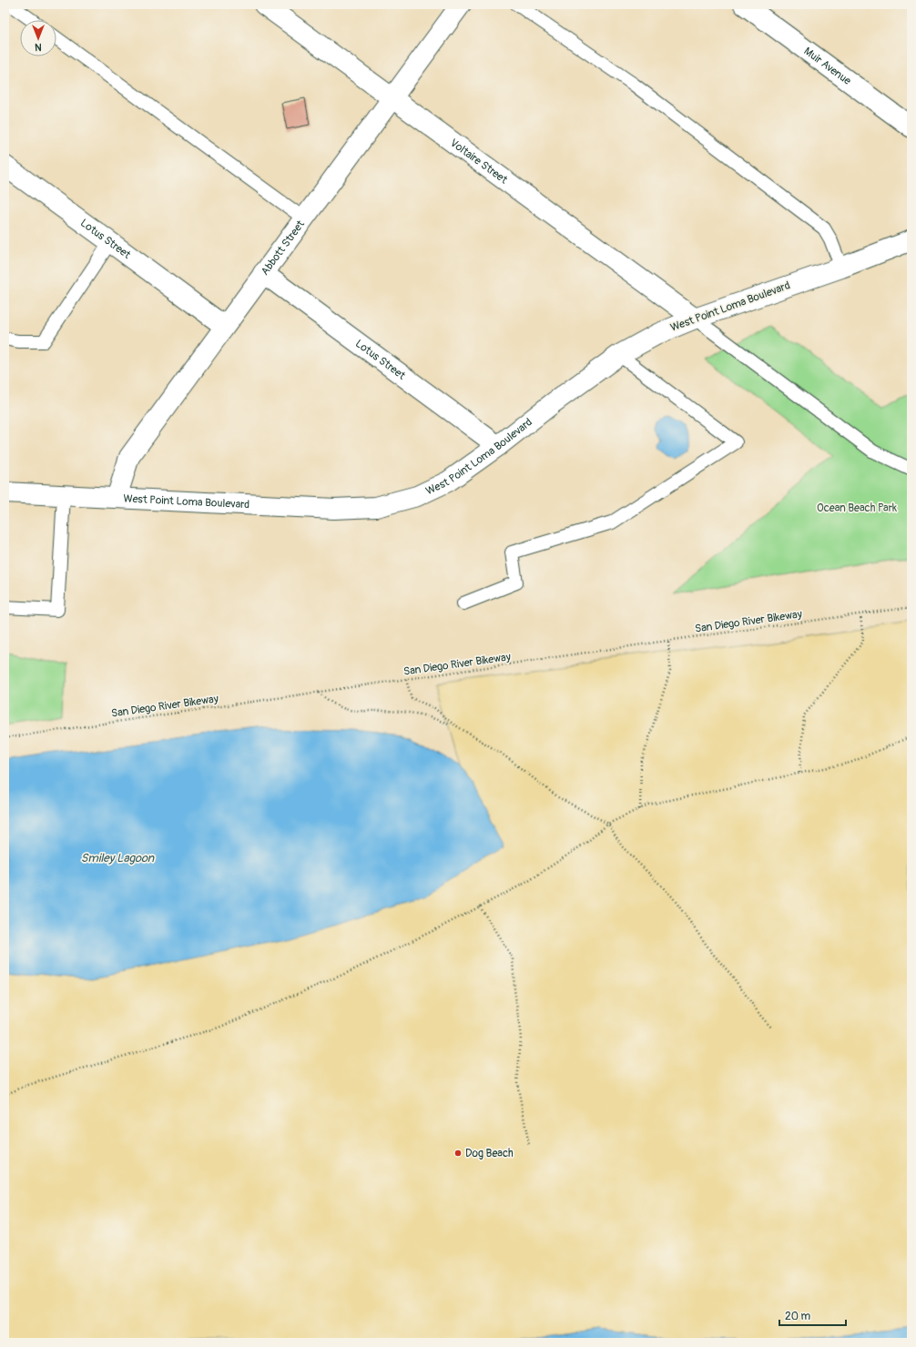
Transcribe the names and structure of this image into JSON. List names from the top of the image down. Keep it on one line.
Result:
{"streets":{"street":["Muir Avenue","Voltaire Street","Lotus Street","Abbott Street","West Point Loma Boulevard"],"path":["San Diego River Bikeway"]},"crossings":[["Voltaire Street","Abbott Street"],["Voltaire Street","West Point Loma Boulevard"],["Lotus Street","Abbott Street"],["Lotus Street","West Point Loma Boulevard"],["Abbott Street","West Point Loma Boulevard"]],"water":["Smiley Lagoon"],"parks":["Ocean Beach Park"],"places":["Dog Beach"],"scale_bar":"20 m","north":"bottom"}
